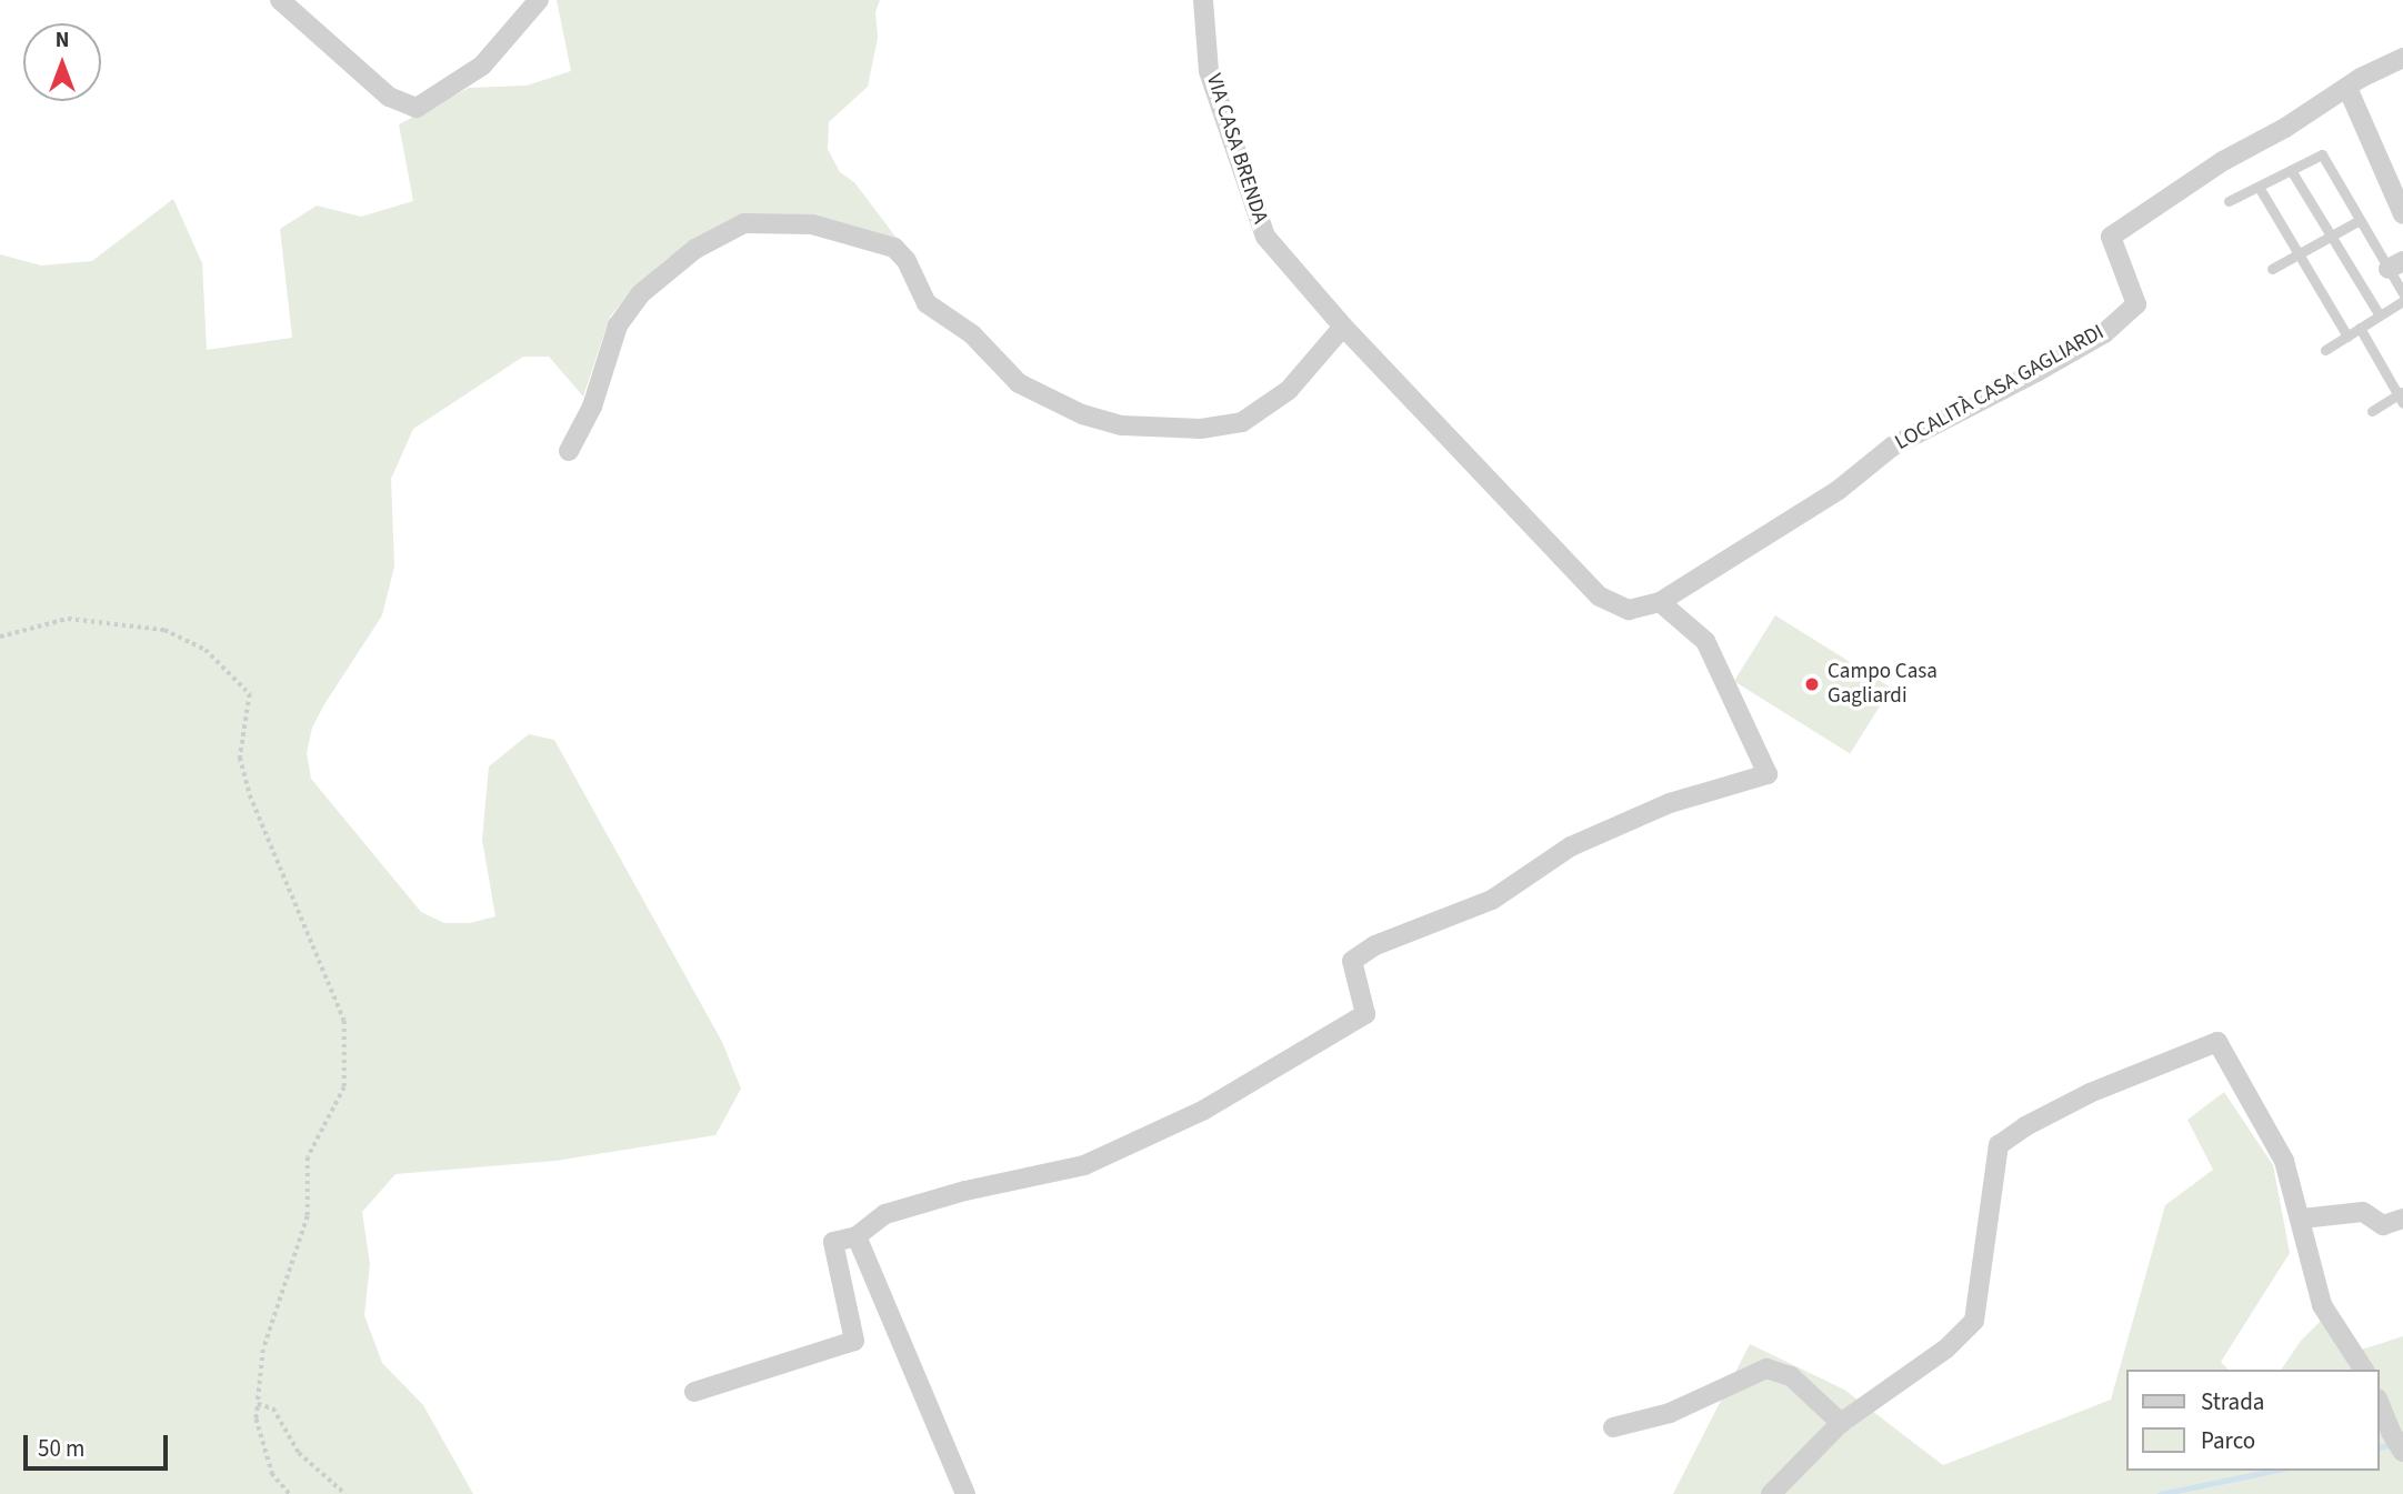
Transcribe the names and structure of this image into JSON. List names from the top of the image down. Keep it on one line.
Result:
{"streets":{"street":["VIA CASA BRENDA","LOCALITÀ CASA GAGLIARDI"]},"crossings":[["VIA CASA BRENDA","LOCALITÀ CASA GAGLIARDI"]],"places":["Campo Casa Gagliardi"],"legend":["Strada","Parco"],"scale_bar":"50 m","north":"top"}
